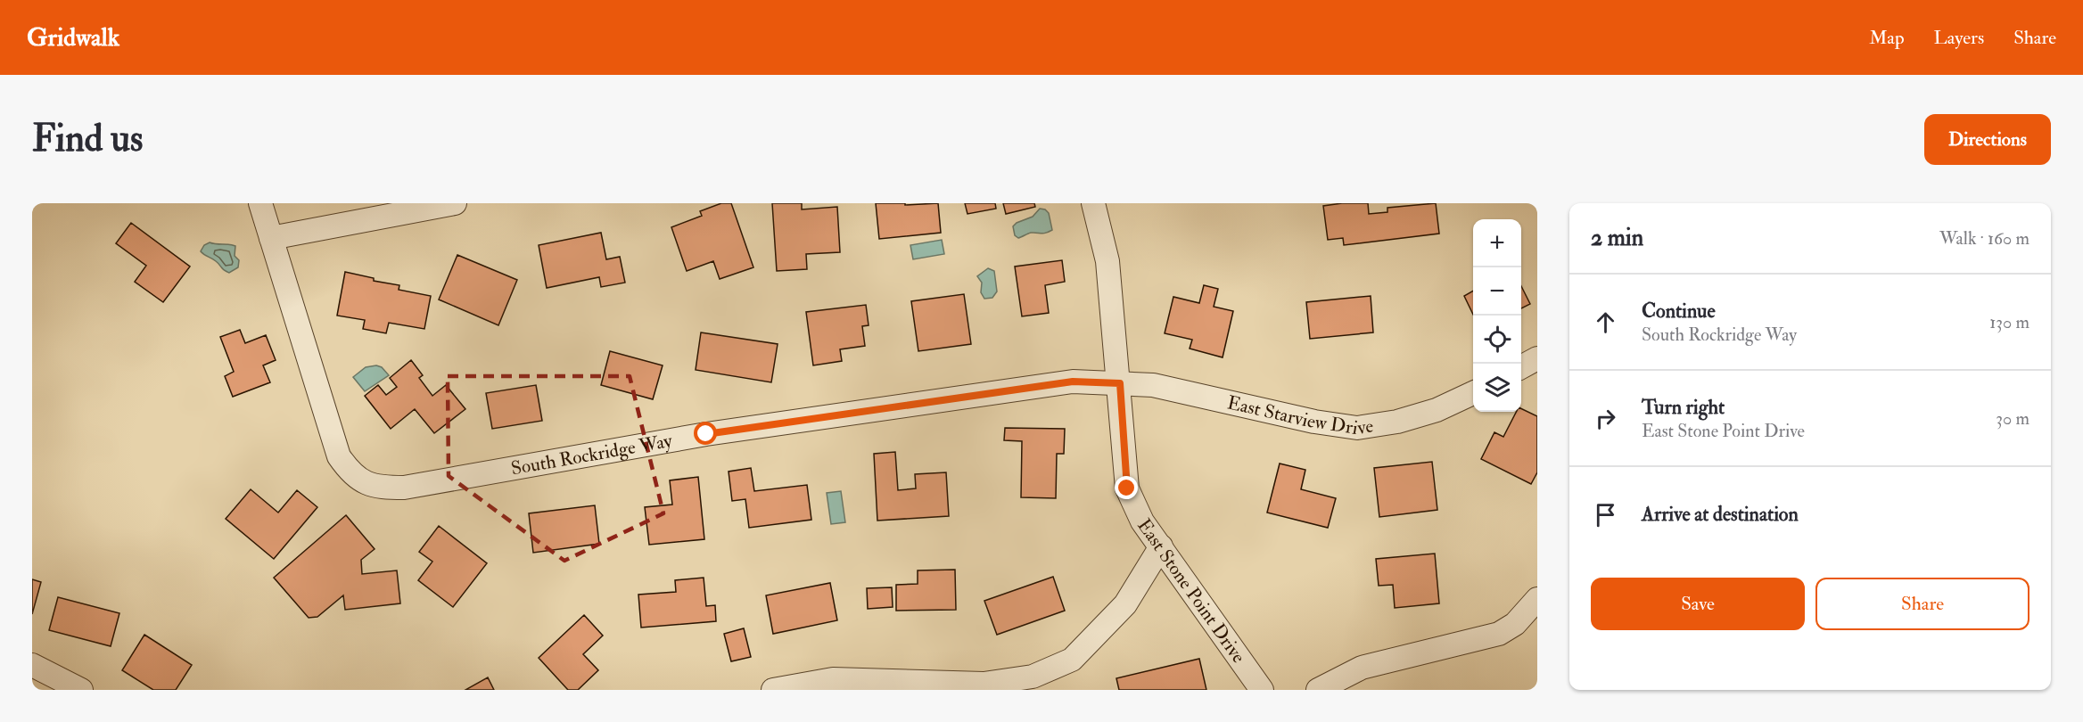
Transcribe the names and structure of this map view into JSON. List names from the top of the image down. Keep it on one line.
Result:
{"streets":{"street":["East Starview Drive","South Rockridge Way","East Stone Point Drive"]},"crossings":[["East Starview Drive","South Rockridge Way"],["East Starview Drive","East Stone Point Drive"],["South Rockridge Way","East Stone Point Drive"]],"page":{"header":"Gridwalk","nav":["Map","Layers","Share"],"buttons":["Directions",["Save","Share"]],"title":"Find us","heading":["2 min","Walk · 160 m"],"map_buttons":["+","−"],"list":[["Continue","South Rockridge Way","130 m"],["Turn right","East Stone Point Drive","30 m"],"Arrive at destination"]}}
